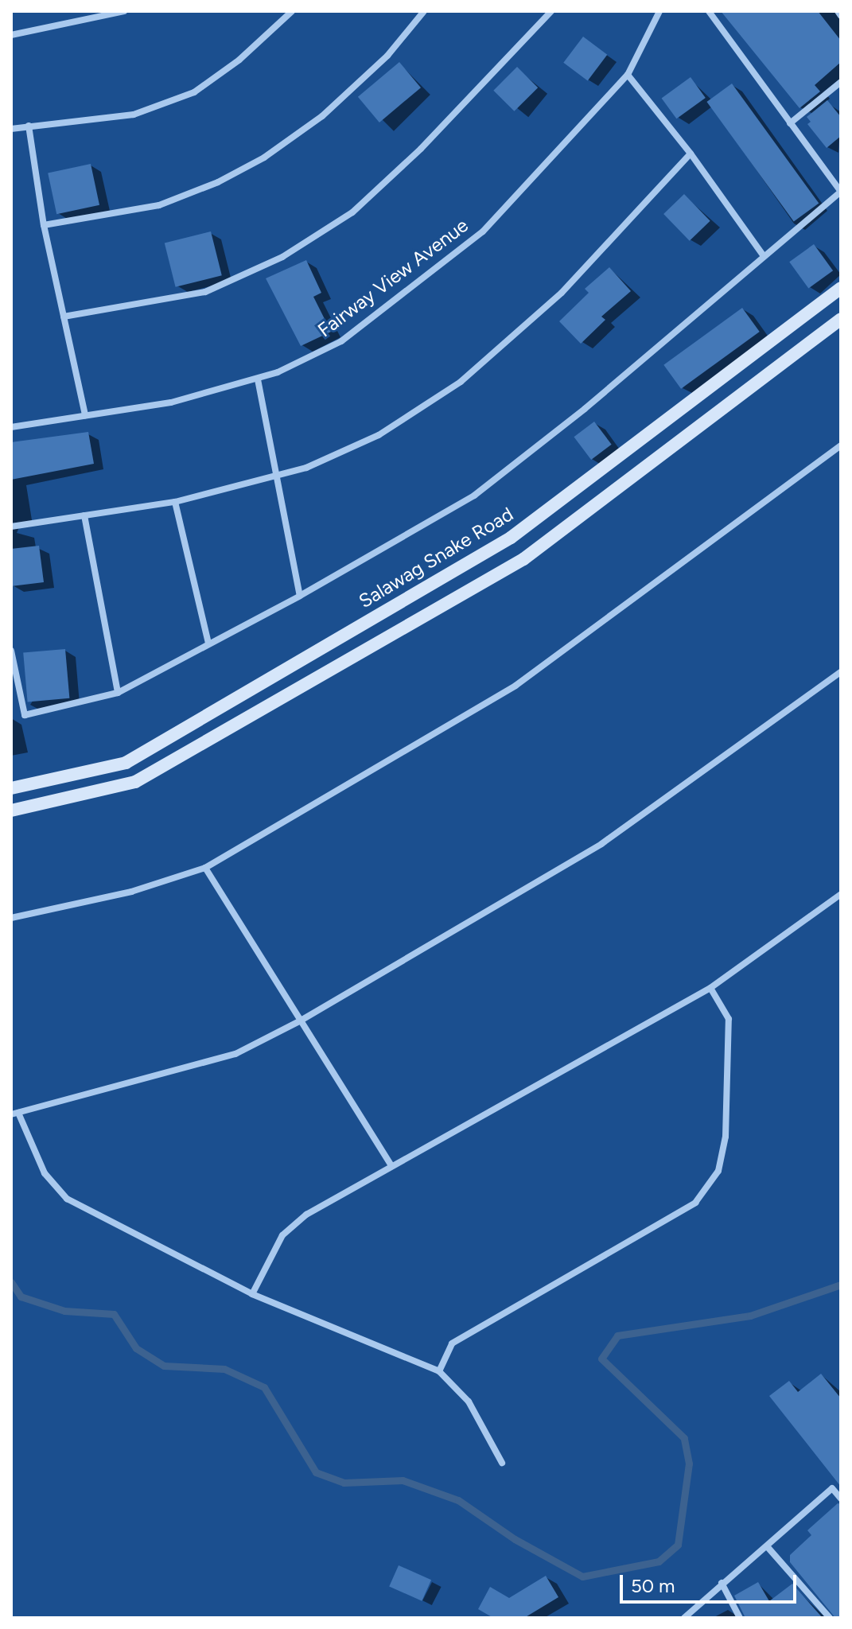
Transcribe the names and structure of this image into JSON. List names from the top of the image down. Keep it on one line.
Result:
{"streets":{"main road":["Salawag Snake Road"],"street":["Fairway View Avenue"]},"scale_bar":"50 m"}
